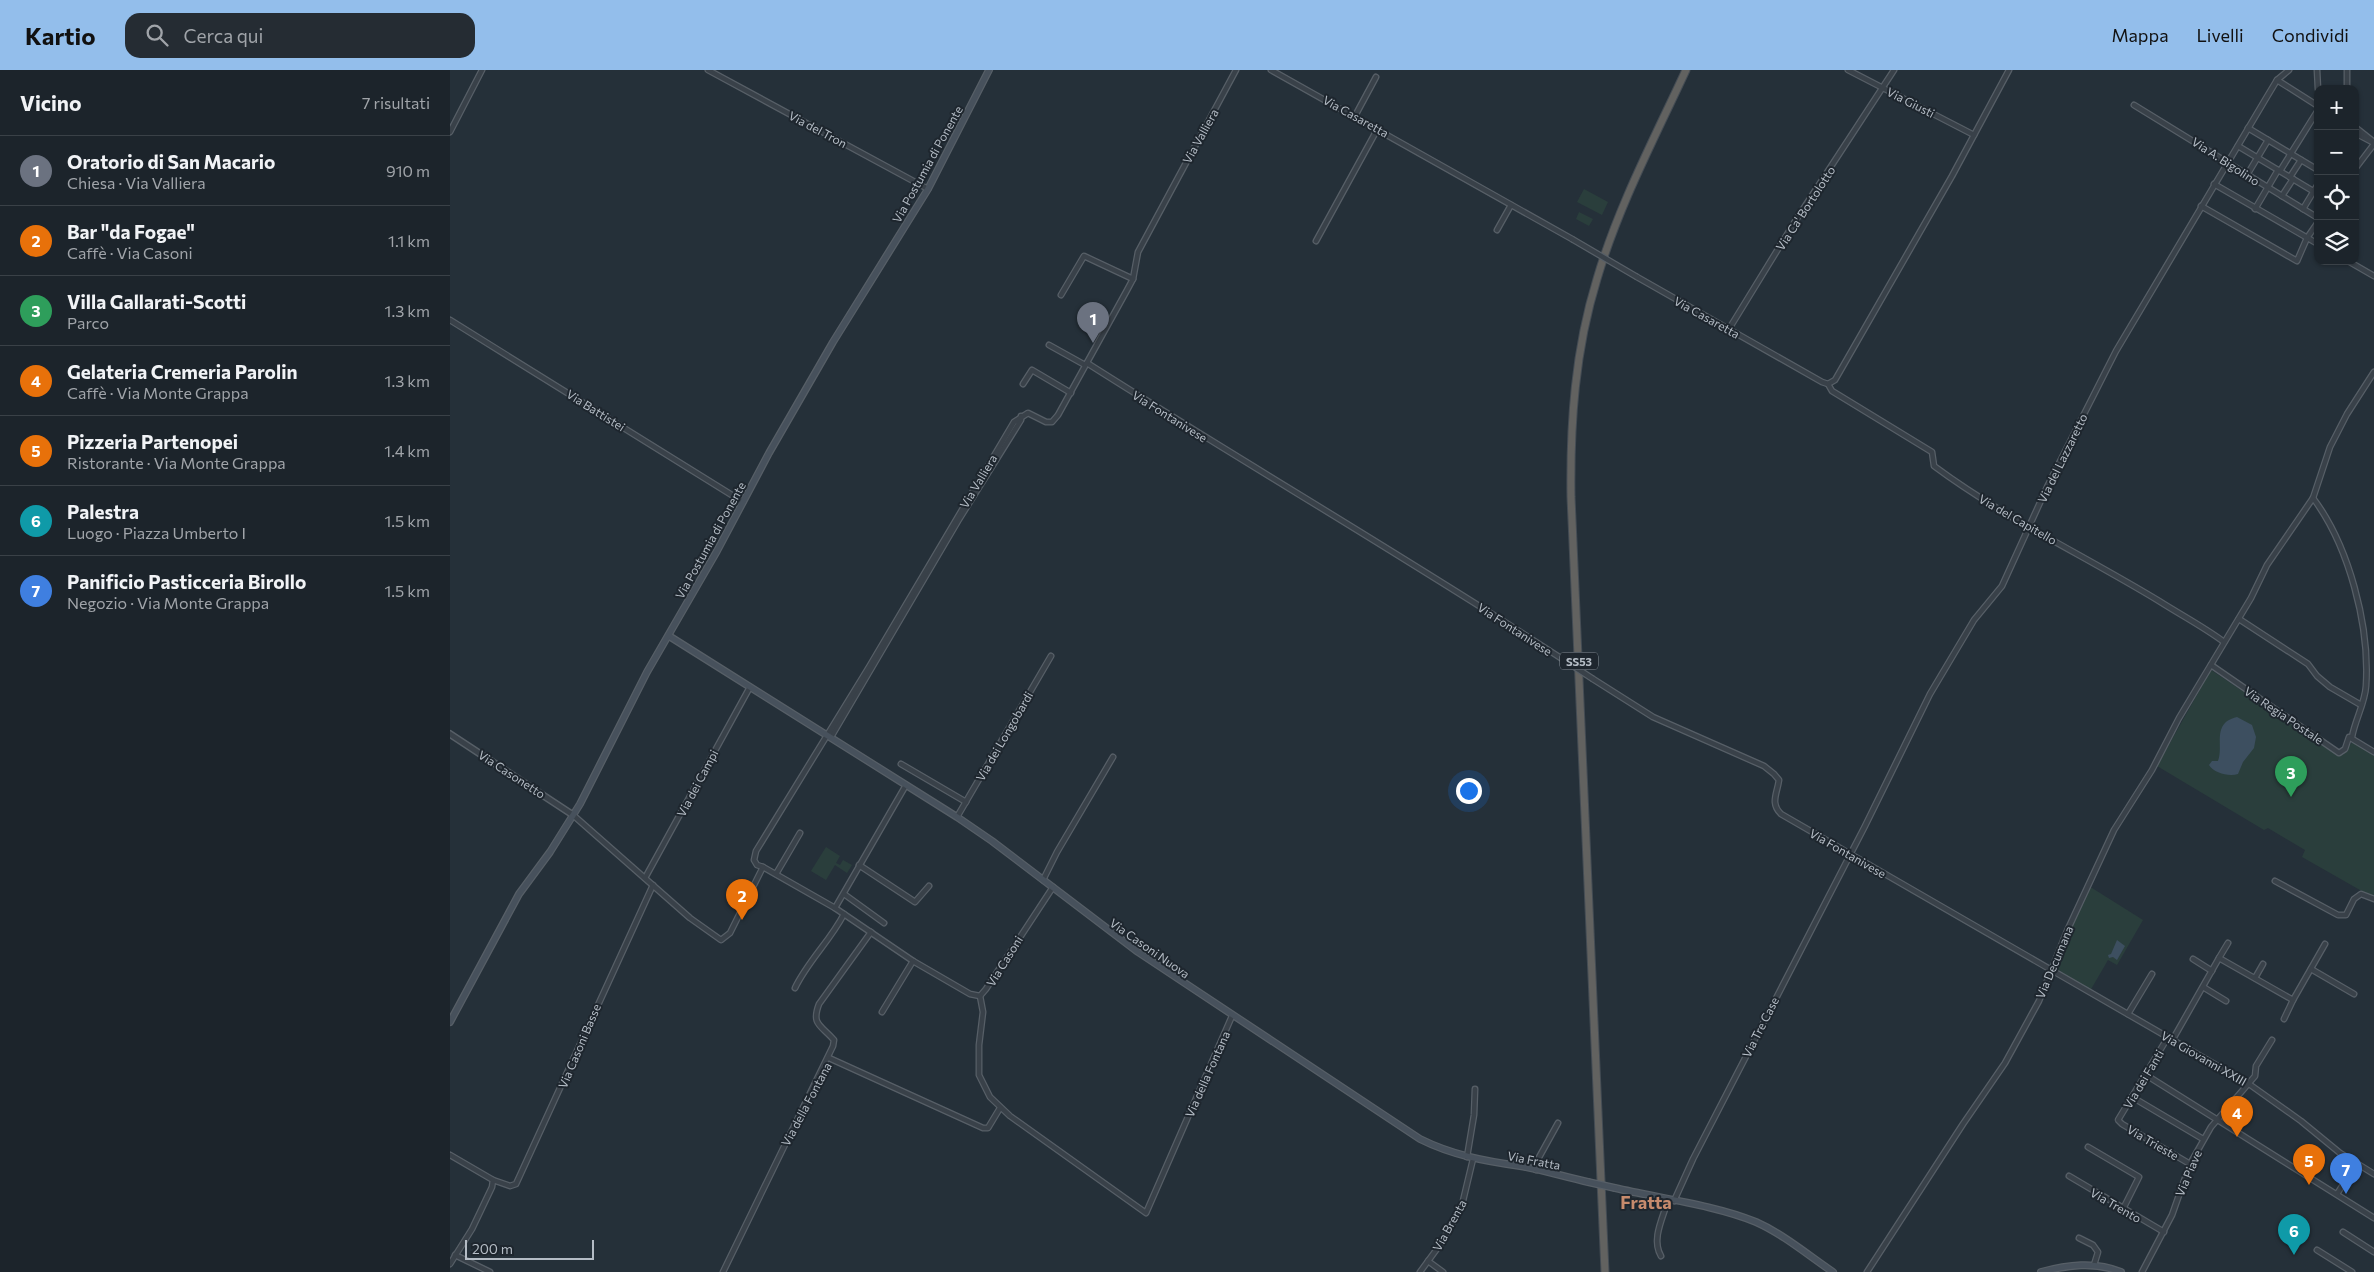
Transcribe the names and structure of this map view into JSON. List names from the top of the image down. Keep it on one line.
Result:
{"streets":{"highway":["SS53"],"main road":["Via Postumia di Ponente","Via Casoni Nuova","Via Fratta"],"street":["Via Giusti","Via Casaretta","Via del Tron","Via Valliera","Via A. Bigolino","Via Ca' Bortolotto","Via Battistei","Via Fontanivese","Via del Lazzaretto","Via del Capitello","Via Regia Postale","Via dei Longobardi","Via Casonetto","Via dei Campi","Via Casoni","Via Decumana","Via Tre Case","Via Casoni Basse","Via Giovanni XXIII","Via della Fontana","Via dei Fanti","Via Trieste","Via Piave","Via Trento","Via Brenta"]},"crossings":[["Via Giusti","Via Ca' Bortolotto"],["Via Casaretta","Via Ca' Bortolotto"],["Via Casaretta","Via del Capitello"],["Via del Tron","Via Postumia di Ponente"],["Via Valliera","Via Fontanivese"],["Via Valliera","Via Casoni Nuova"],["Via Valliera","Via Casoni"],["Via A. Bigolino","Via del Lazzaretto"],["Via Postumia di Ponente","Via Battistei"],["Via Postumia di Ponente","Via Casonetto"],["Via Postumia di Ponente","Via Casoni Nuova"],["Via Fontanivese","Via del Lazzaretto"],["Via Fontanivese","Via Decumana"],["Via Fontanivese","Via Tre Case"],["Via Fontanivese","Via Giovanni XXIII"],["Via del Lazzaretto","Via del Capitello"],["Via del Lazzaretto","Via Tre Case"],["Via del Capitello","Via Decumana"],["Via Regia Postale","Via Decumana"],["Via dei Longobardi","Via Casoni Nuova"],["Via dei Campi","Via Casoni Nuova"],["Via Casoni Nuova","Via Casoni"],["Via Casoni Nuova","Via della Fontana"],["Via Casoni Nuova","Via Fratta"],["Via Casoni","Via della Fontana"],["Via Decumana","Via Giovanni XXIII"],["Via Tre Case","Via Fratta"],["Via Giovanni XXIII","Via dei Fanti"],["Via Giovanni XXIII","Via Piave"],["Via dei Fanti","Via Trieste"],["Via Trieste","Via Piave"],["Via Fratta","Via Brenta"],["Via Piave","Via Trento"]],"districts":["Fratta"],"scale_bar":"200 m","page":{"header":"Kartio","search":"Cerca qui","nav":["Mappa","Livelli","Condividi"],"heading":["Vicino","7 risultati"],"map_buttons":["+","−"],"list":[{"mark":"1","name":"Oratorio di San Macario","note":"Chiesa · Via Valliera","value":"910 m"},{"mark":"2","name":"Bar \"da Fogae\"","note":"Caffè · Via Casoni","value":"1.1 km"},{"mark":"3","name":"Villa Gallarati-Scotti","note":"Parco","value":"1.3 km"},{"mark":"4","name":"Gelateria Cremeria Parolin","note":"Caffè · Via Monte Grappa","value":"1.3 km"},{"mark":"5","name":"Pizzeria Partenopei","note":"Ristorante · Via Monte Grappa","value":"1.4 km"},{"mark":"6","name":"Palestra","note":"Luogo · Piazza Umberto I","value":"1.5 km"},{"mark":"7","name":"Panificio Pasticceria Birollo","note":"Negozio · Via Monte Grappa","value":"1.5 km"}],"pins":["1","3","2","4","5","7","6"],"scale":"200 m"}}
